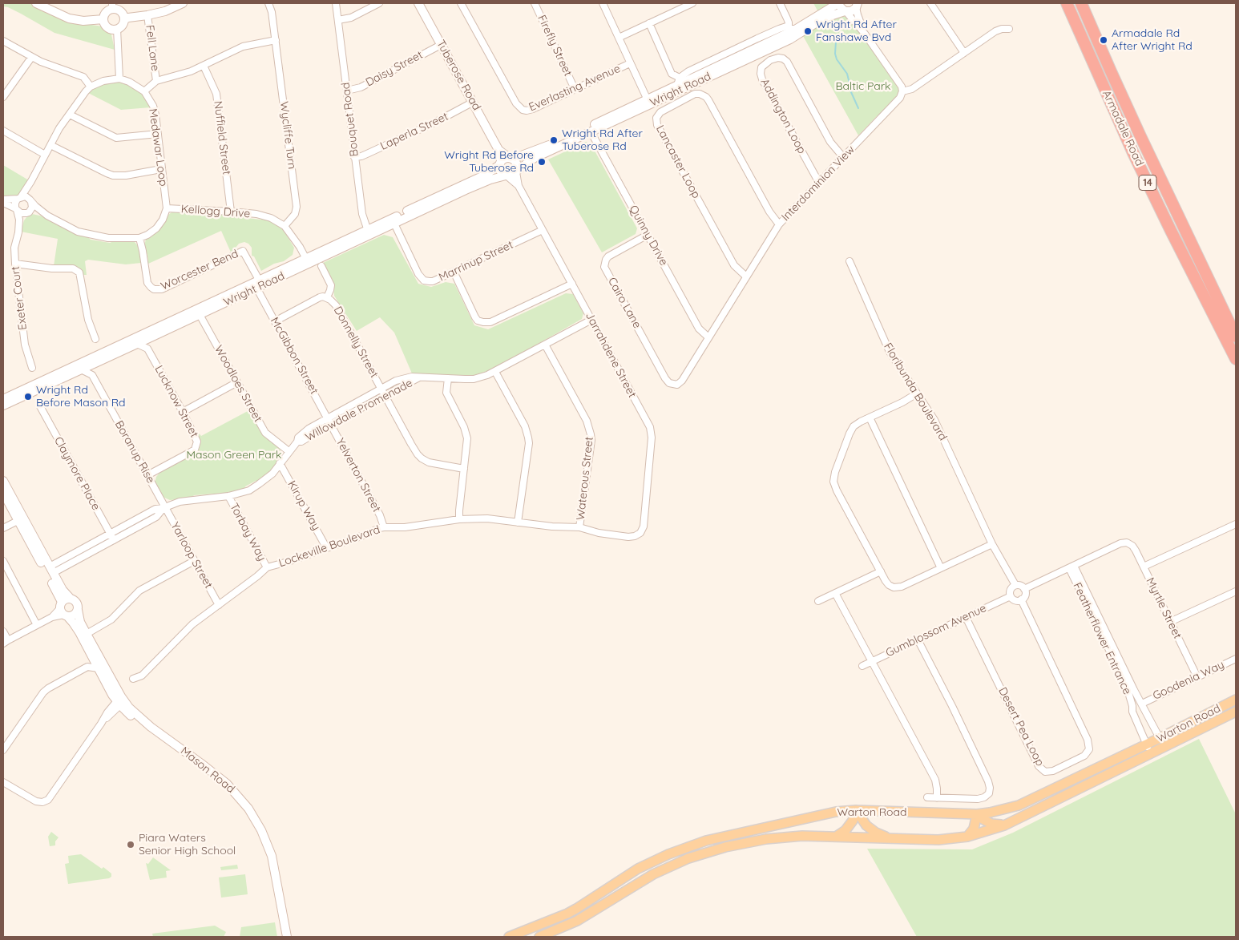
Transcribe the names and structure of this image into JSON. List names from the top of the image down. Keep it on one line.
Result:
{"streets":{"highway":["Armadale Road","14"],"main road":["Tuberose Road","Wright Road","Warton Road","Mason Road"],"street":["Firefly Street","Fell Lane","Daisy Street","Everlasting Avenue","Addington Loop","Bouquet Road","Laperla Street","Wycliffe Turn","Nuffield Street","Medawar Loop","Lancaster Loop","Interdominion View","Kellogg Drive","Quinny Drive","Marrinup Street","Worcester Bend","Exeter Court","Cairo Lane","Donnelly Street","Jarrahdene Street","McGibbon Street","Woodloes Street","Floribunda Boulevard","Lucknow Street","Willowdale Promenade","Boranup Rise","Claymore Place","Yelverton Street","Waterous Street","Kirup Way","Torbay Way","Lockeville Boulevard","Yarloop Street","Myrtle Street","Gumblossom Avenue","Featherflower Entrance","Goodenia Way","Desert Pea Loop"]},"crossings":[["Firefly Street","Everlasting Avenue"],["Daisy Street","Tuberose Road"],["Daisy Street","Bouquet Road"],["Tuberose Road","Wright Road"],["Tuberose Road","Laperla Street"],["Tuberose Road","Jarrahdene Street"],["Wright Road","Bouquet Road"],["Wright Road","Kellogg Drive"],["Wright Road","Quinny Drive"],["Wright Road","Marrinup Street"],["Wright Road","Worcester Bend"],["Wright Road","Jarrahdene Street"],["Wright Road","McGibbon Street"],["Wright Road","Woodloes Street"],["Addington Loop","Interdominion View"],["Bouquet Road","Laperla Street"],["Wycliffe Turn","Kellogg Drive"],["Nuffield Street","Kellogg Drive"],["Medawar Loop","Kellogg Drive"],["Lancaster Loop","Interdominion View"],["Interdominion View","Quinny Drive"],["Interdominion View","Cairo Lane"],["Kellogg Drive","Worcester Bend"],["Kellogg Drive","Exeter Court"],["Quinny Drive","Cairo Lane"],["Marrinup Street","Jarrahdene Street"],["Worcester Bend","McGibbon Street"],["Donnelly Street","McGibbon Street"],["Donnelly Street","Willowdale Promenade"],["Jarrahdene Street","Willowdale Promenade"],["Jarrahdene Street","Lockeville Boulevard"],["McGibbon Street","Willowdale Promenade"],["McGibbon Street","Yelverton Street"],["Woodloes Street","Willowdale Promenade"],["Floribunda Boulevard","Gumblossom Avenue"],["Floribunda Boulevard","Desert Pea Loop"],["Lucknow Street","Boranup Rise"],["Willowdale Promenade","Boranup Rise"],["Willowdale Promenade","Claymore Place"],["Willowdale Promenade","Yelverton Street"],["Willowdale Promenade","Waterous Street"],["Willowdale Promenade","Kirup Way"],["Willowdale Promenade","Torbay Way"],["Willowdale Promenade","Yarloop Street"],["Boranup Rise","Yarloop Street"],["Yelverton Street","Lockeville Boulevard"],["Waterous Street","Lockeville Boulevard"],["Kirup Way","Lockeville Boulevard"],["Torbay Way","Lockeville Boulevard"],["Lockeville Boulevard","Yarloop Street"],["Myrtle Street","Featherflower Entrance"],["Myrtle Street","Goodenia Way"],["Gumblossom Avenue","Desert Pea Loop"],["Featherflower Entrance","Goodenia Way"],["Featherflower Entrance","Warton Road"]],"parks":["Baltic Park","Mason Green Park"],"places":["Wright Rd After Fanshawe Bvd","Armadale Rd After Wright Rd","Wright Rd After Tuberose Rd","Wright Rd Before Tuberose Rd","Wright Rd Before Mason Rd","Piara Waters Senior High School"]}
